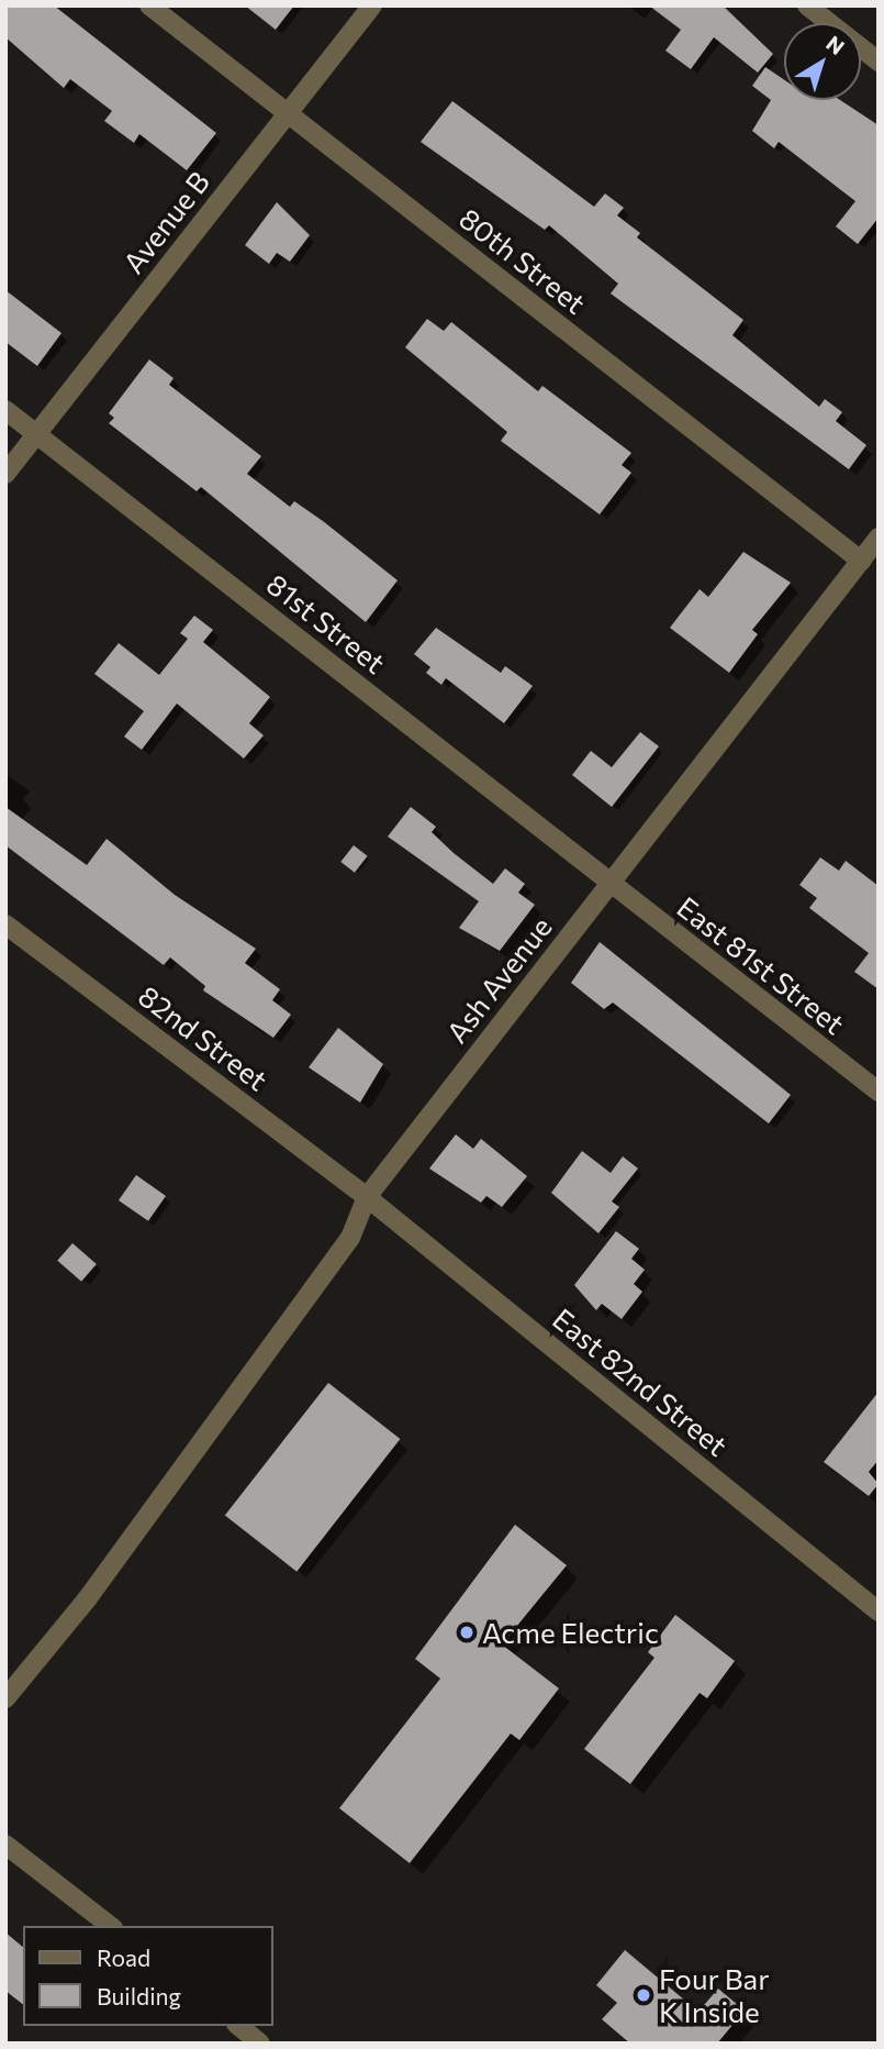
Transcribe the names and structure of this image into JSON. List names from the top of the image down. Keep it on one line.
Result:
{"streets":{"street":["Avenue B","80th Street","81st Street","East 81st Street","Ash Avenue","82nd Street","East 82nd Street"]},"crossings":[["Avenue B","80th Street"],["Avenue B","81st Street"],["80th Street","Ash Avenue"],["81st Street","East 81st Street"],["81st Street","Ash Avenue"],["East 81st Street","Ash Avenue"],["Ash Avenue","82nd Street"],["Ash Avenue","East 82nd Street"],["82nd Street","East 82nd Street"]],"places":["Acme Electric","Four Bar K Inside"],"legend":["Road","Building"],"north":"top right"}
